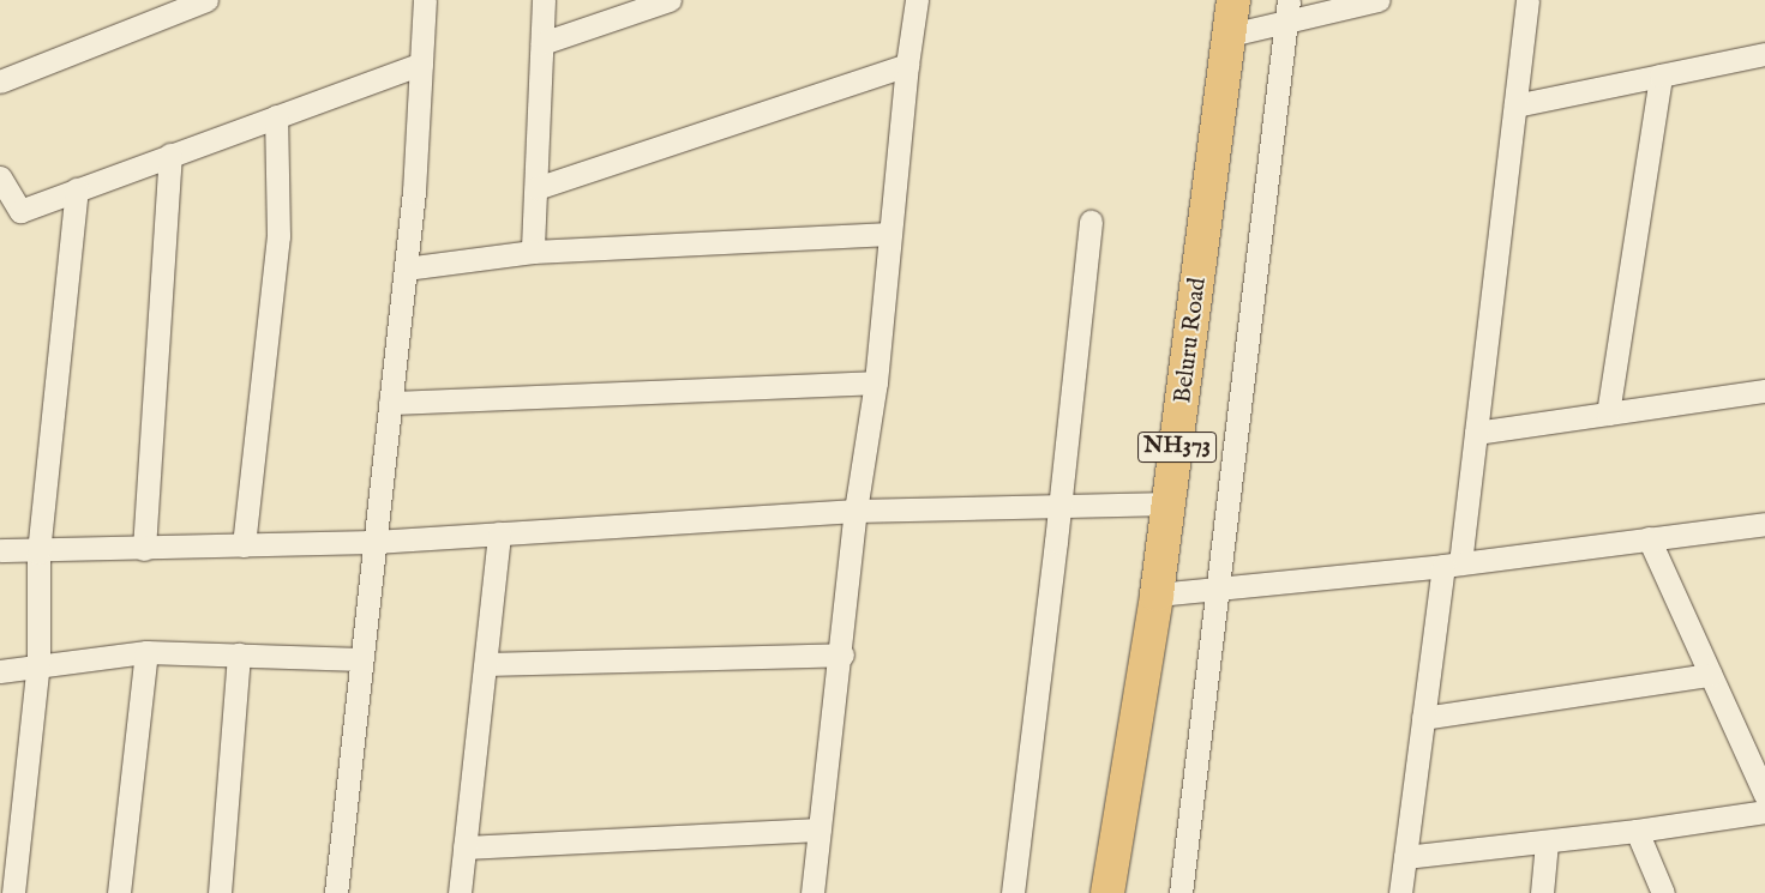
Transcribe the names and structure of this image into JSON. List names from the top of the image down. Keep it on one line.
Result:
{"streets":{"highway":["Beluru Road","NH373"]}}
